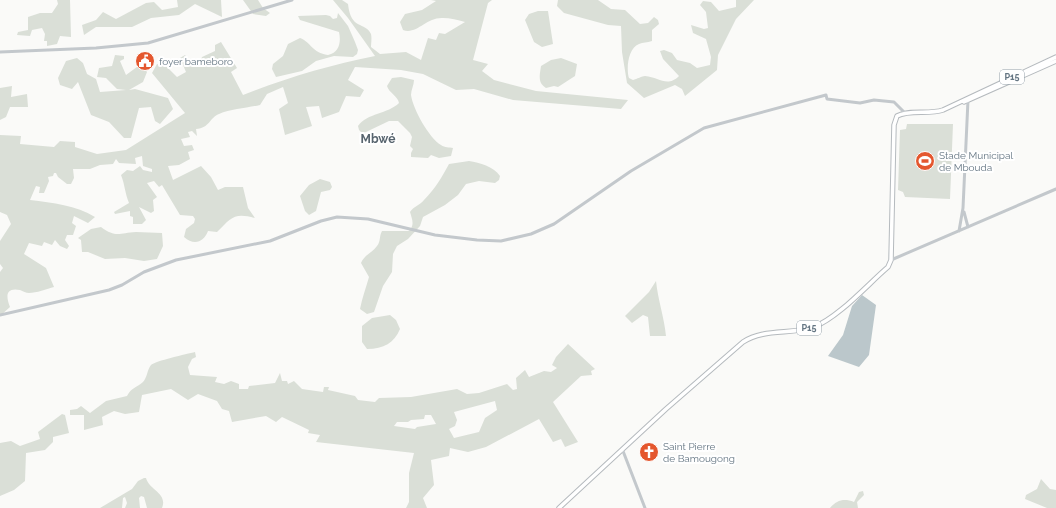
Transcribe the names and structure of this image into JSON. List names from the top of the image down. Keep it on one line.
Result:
{"streets":{"main road":["P15"]},"districts":["Mbwé"],"places":{"public building":["foyer bameboro"],"sports":["Stade Municipal de Mbouda"],"church":["Saint Pierre de Bamougong"]}}
